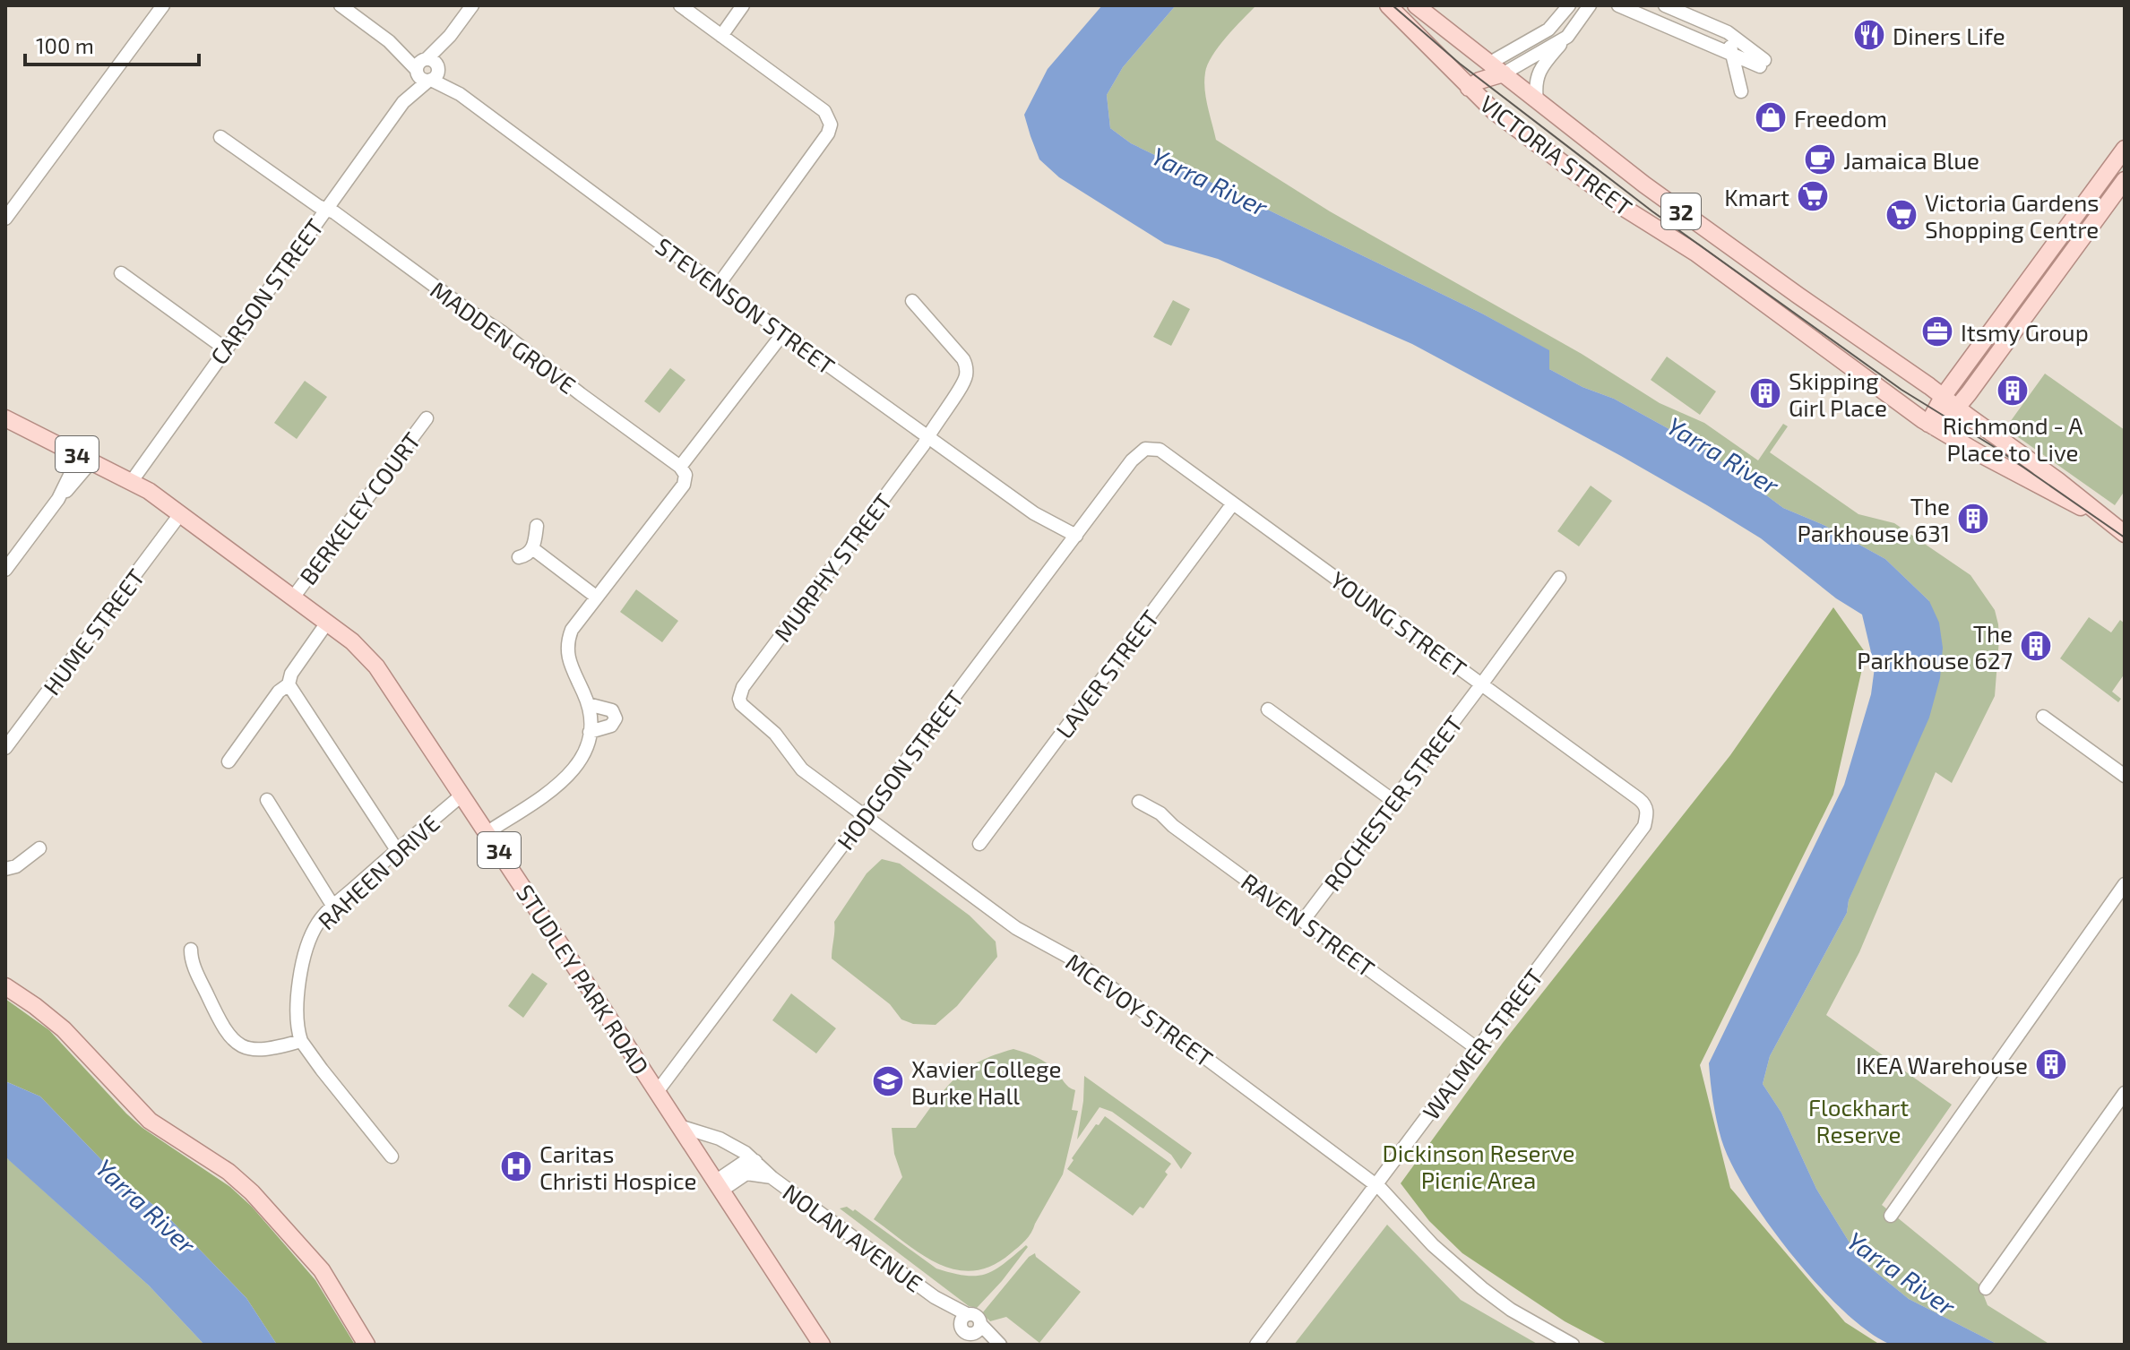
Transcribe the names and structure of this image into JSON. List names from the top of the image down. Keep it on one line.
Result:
{"streets":{"main road":["VICTORIA STREET","32","34","STUDLEY PARK ROAD"],"street":["CARSON STREET","STEVENSON STREET","MADDEN GROVE","BERKELEY COURT","MURPHY STREET","YOUNG STREET","HUME STREET","LAVER STREET","HODGSON STREET","ROCHESTER STREET","RAHEEN DRIVE","RAVEN STREET","MCEVOY STREET","WALMER STREET","NOLAN AVENUE"]},"crossings":[["CARSON STREET","STEVENSON STREET"],["CARSON STREET","MADDEN GROVE"],["CARSON STREET","STUDLEY PARK ROAD"],["STEVENSON STREET","MURPHY STREET"],["STEVENSON STREET","HODGSON STREET"],["BERKELEY COURT","STUDLEY PARK ROAD"],["MURPHY STREET","MCEVOY STREET"],["YOUNG STREET","LAVER STREET"],["YOUNG STREET","HODGSON STREET"],["YOUNG STREET","ROCHESTER STREET"],["YOUNG STREET","WALMER STREET"],["HUME STREET","STUDLEY PARK ROAD"],["HODGSON STREET","STUDLEY PARK ROAD"],["HODGSON STREET","MCEVOY STREET"],["ROCHESTER STREET","RAVEN STREET"],["RAHEEN DRIVE","STUDLEY PARK ROAD"],["RAVEN STREET","WALMER STREET"],["STUDLEY PARK ROAD","NOLAN AVENUE"],["MCEVOY STREET","WALMER STREET"]],"water":["Yarra River"],"parks":["Flockhart Reserve","Dickinson Reserve Picnic Area"],"places":{"restaurant":["Diners Life"],"shop":["Freedom"],"cafe":["Jamaica Blue"],"supermarket":["Kmart","Victoria Gardens Shopping Centre"],"office":["Itsmy Group"],"building":["Richmond - A Place to Live","Skipping Girl Place","The Parkhouse 631","The Parkhouse 627","IKEA Warehouse"],"school or university":["Xavier College Burke Hall"],"hospital":["Caritas Christi Hospice"]},"scale_bar":"100 m"}
